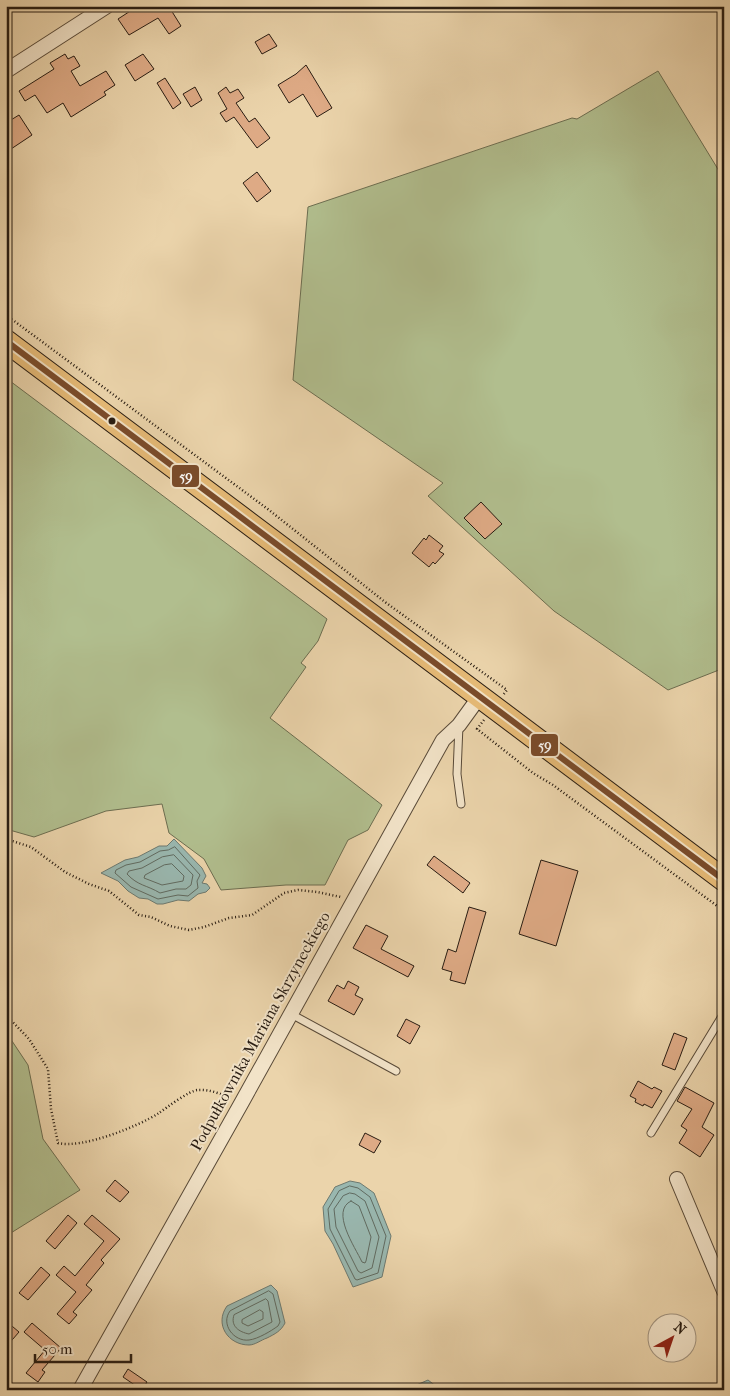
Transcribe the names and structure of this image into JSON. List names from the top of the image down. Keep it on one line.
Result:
{"streets":{"street":["Podpułkownika Mariana Skrzyneckiego"]},"lines":["transit line 59"],"scale_bar":"50 m","north":"top right"}
